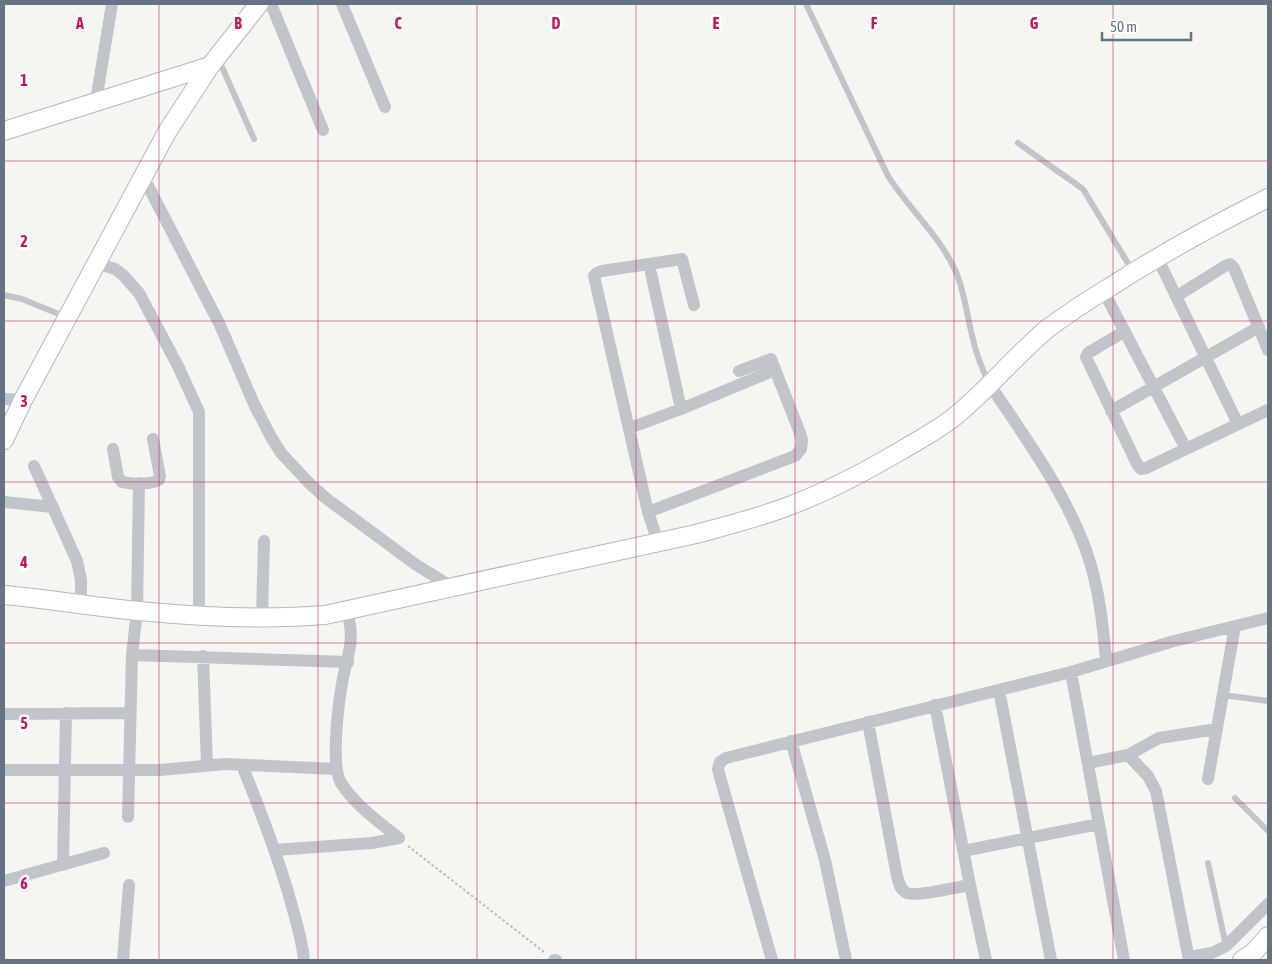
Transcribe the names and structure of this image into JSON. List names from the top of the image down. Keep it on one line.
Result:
{"scale_bar":"50 m","grid":{"columns":["A","B","C","D","E","F","G"],"rows":["1","2","3","4","5","6"]}}
